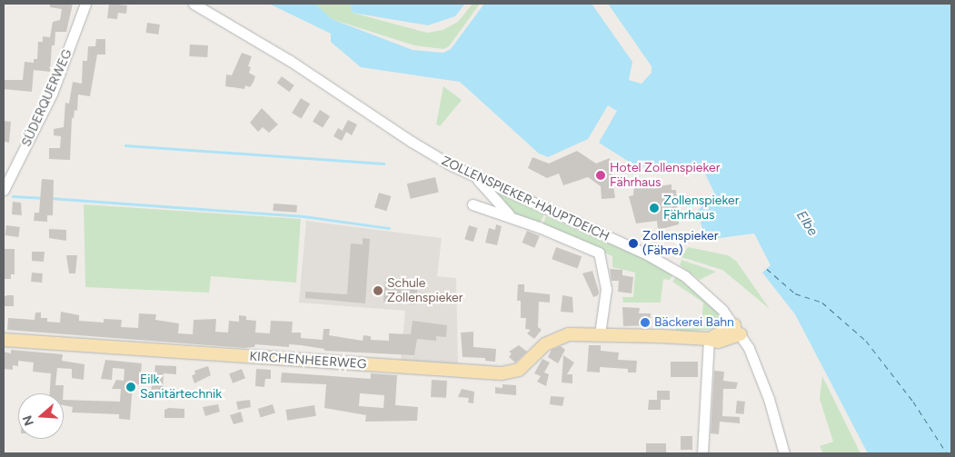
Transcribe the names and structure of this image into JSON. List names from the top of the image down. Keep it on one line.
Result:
{"streets":{"main road":["KIRCHENHEERWEG"],"street":["SÜDERQUERWEG","ZOLLENSPIEKER-HAUPTDEICH"]},"water":["Elbe"],"places":["Hotel Zollenspieker Fährhaus","Zollenspieker Fährhaus","Zollenspieker (Fähre)","Schule Zollenspieker","Bäckerei Bahn","Eilk Sanitärtechnik"],"north":"left"}
